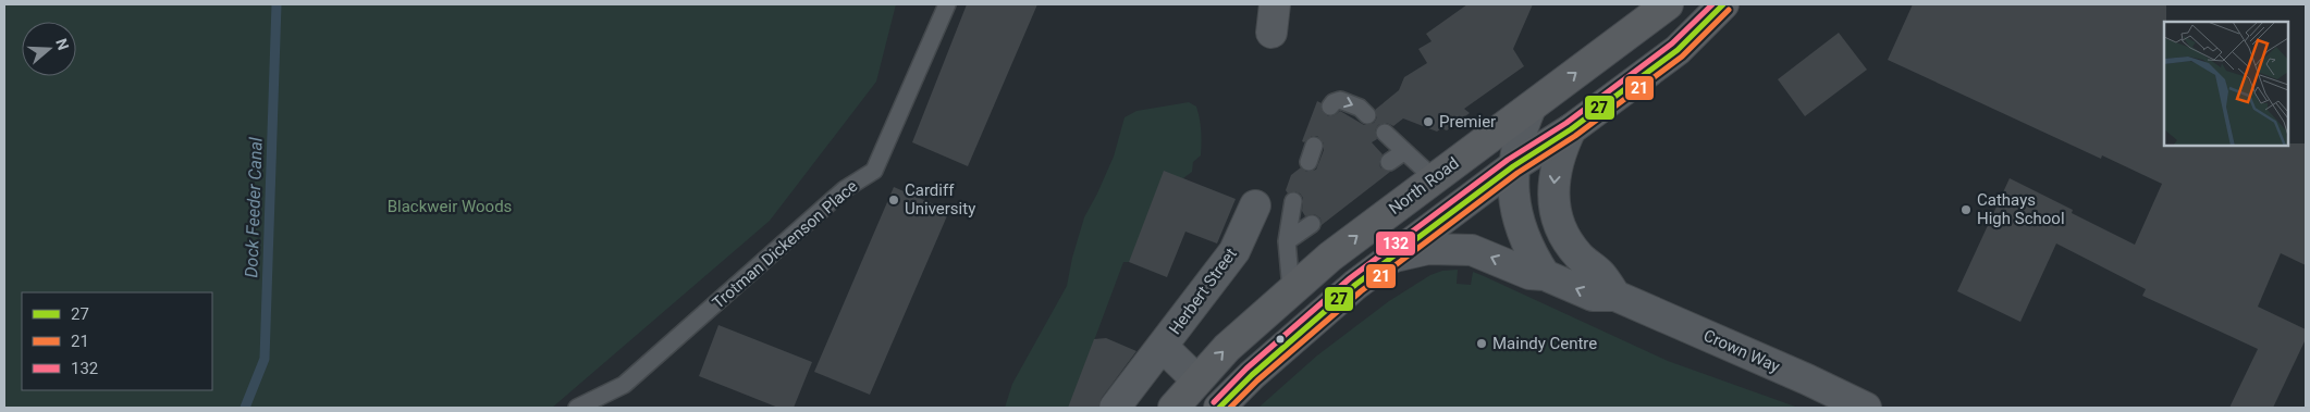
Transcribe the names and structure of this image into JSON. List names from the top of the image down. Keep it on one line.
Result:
{"streets":{"main road":["North Road"],"street":["Herbert Street","Crown Way"],"lane":["Trotman Dickenson Place"]},"crossings":[["North Road","Herbert Street"]],"one_way":["Crown Way"],"water":["Dock Feeder Canal"],"parks":["Blackweir Woods"],"places":["Premier","Cardiff University","Cathays High School","Maindy Centre"],"lines":["transit line 27","transit line 132","transit line 21"],"legend":["27","21","132"],"north":"right"}
